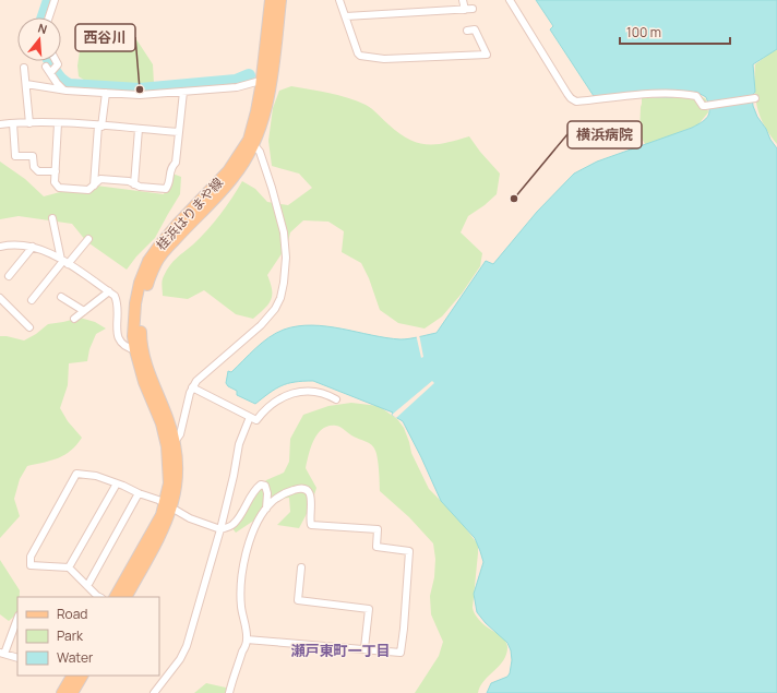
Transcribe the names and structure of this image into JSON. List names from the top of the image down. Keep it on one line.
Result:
{"streets":{"main road":["桂浜はりまや線"]},"districts":["瀬戸東町一丁目"],"places":["西谷川","横浜病院"],"legend":["Road","Park","Water"],"scale_bar":"100 m","north":"top"}
